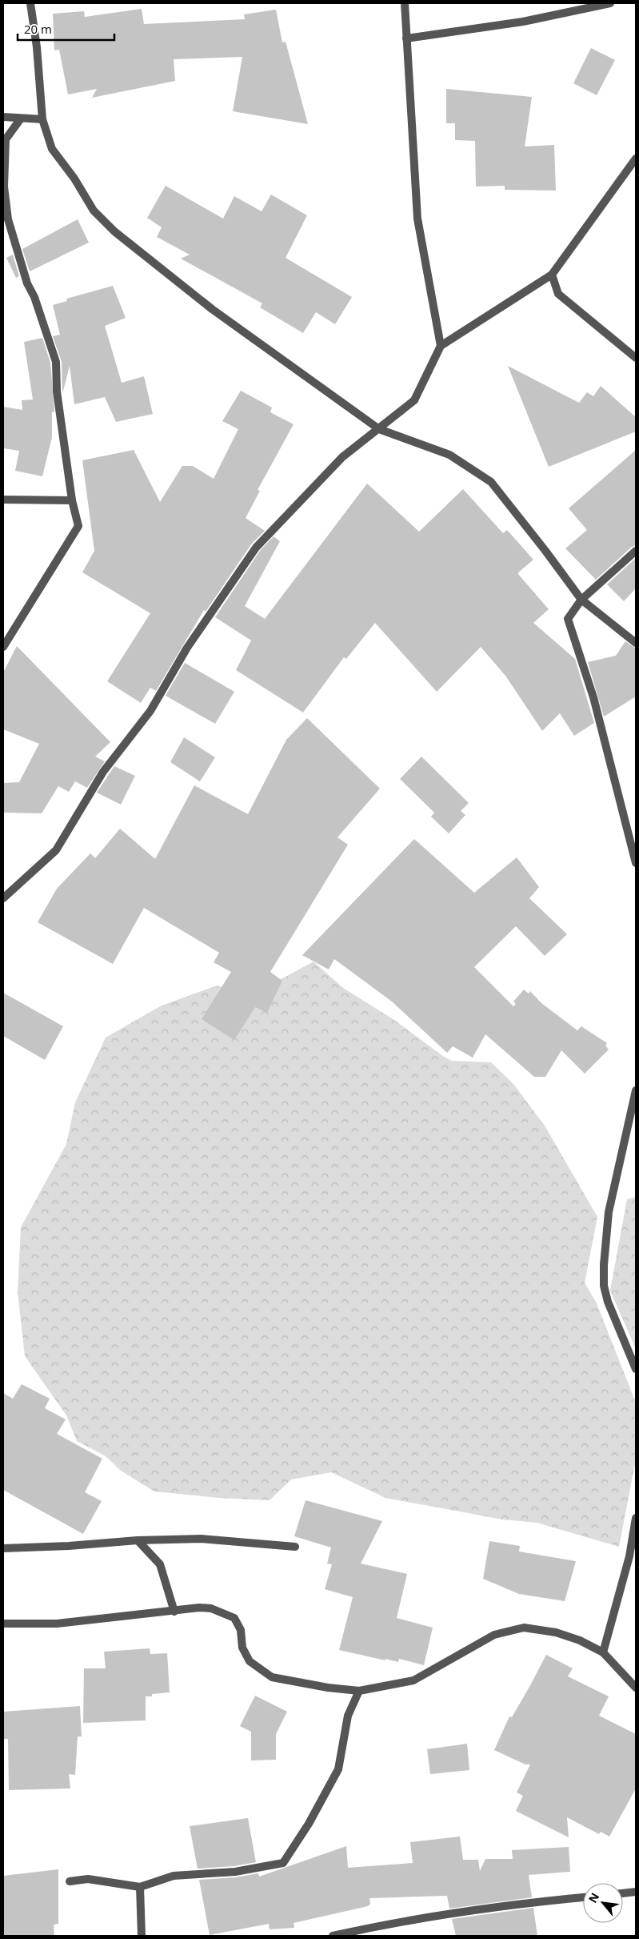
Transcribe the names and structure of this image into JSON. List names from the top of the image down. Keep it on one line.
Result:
{"scale_bar":"20 m","north":"top left"}
